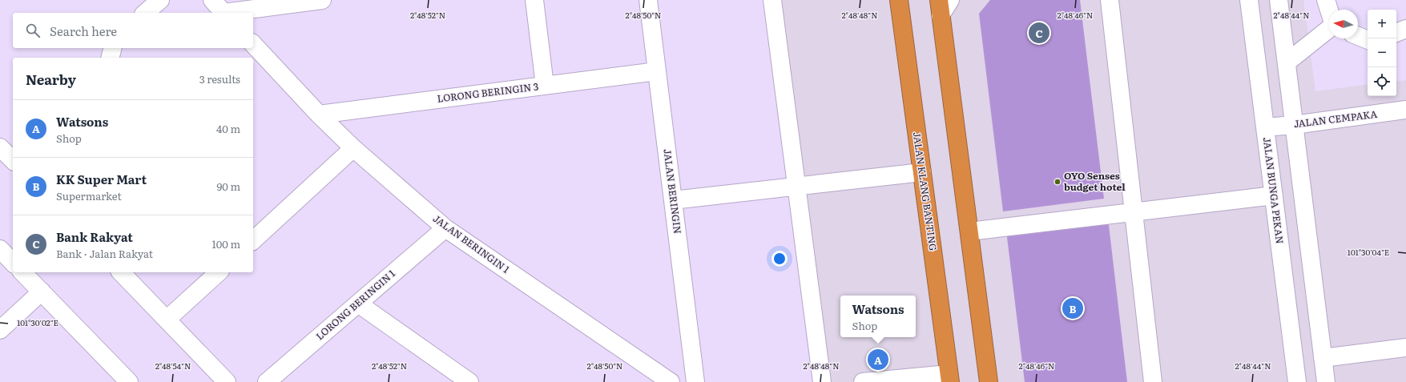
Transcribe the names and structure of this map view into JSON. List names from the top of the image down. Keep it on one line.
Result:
{"streets":{"highway":["JALAN KLANG BANTING"],"street":["LORONG BERINGIN 3","JALAN CEMPAKA","JALAN BUNGA PEKAN","JALAN BERINGIN","JALAN BERINGIN 1","LORONG BERINGIN 1"]},"crossings":[["LORONG BERINGIN 3","JALAN BERINGIN"],["LORONG BERINGIN 3","JALAN BERINGIN 1"],["JALAN CEMPAKA","JALAN BUNGA PEKAN"],["JALAN BERINGIN 1","LORONG BERINGIN 1"]],"places":["OYO Senses budget hotel"],"north":"left","page":{"map_buttons":["+","−"],"search":"Search here","pins":["C","B","A"],"heading":["Nearby","3 results"],"list":[{"mark":"A","name":"Watsons","note":"Shop","value":"40 m"},{"mark":"B","name":"KK Super Mart","note":"Supermarket","value":"90 m"},{"mark":"C","name":"Bank Rakyat","note":"Bank · Jalan Rakyat","value":"100 m"}],"popup":["Watsons","Shop"]},"coordinates":["2°48'52\"N","2°48'50\"N","2°48'48\"N","2°48'46\"N","2°48'44\"N","101°30'04\"E","101°30'02\"E","2°48'54\"N"]}
